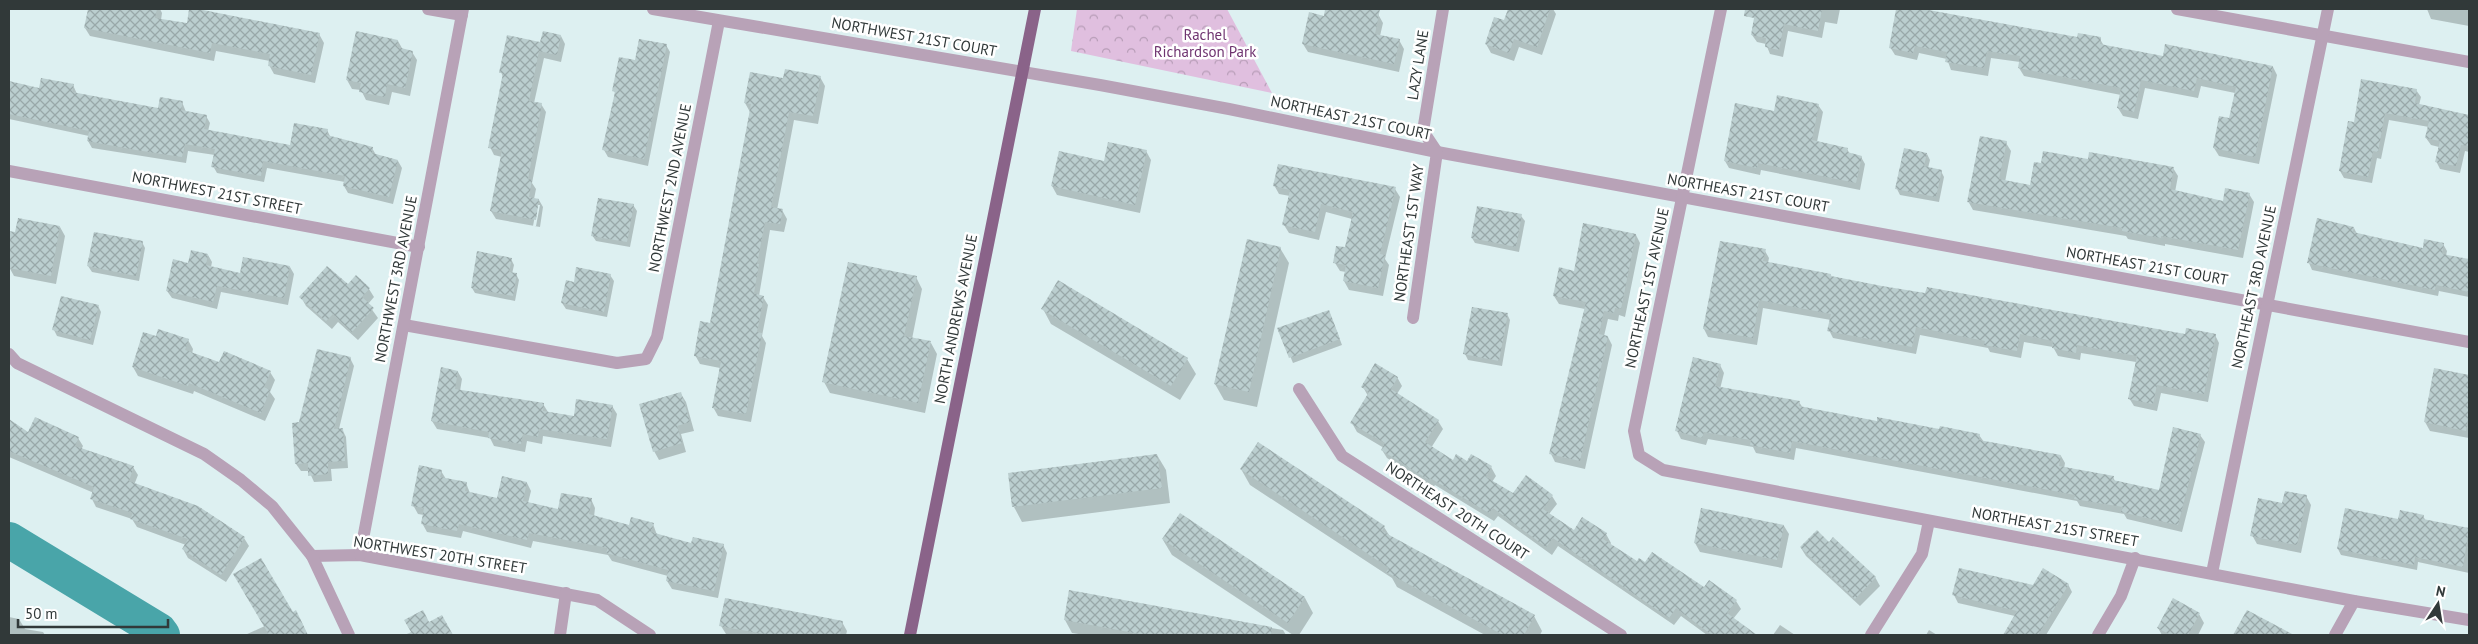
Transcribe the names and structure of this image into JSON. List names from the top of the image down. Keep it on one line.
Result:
{"streets":{"main road":["NORTH ANDREWS AVENUE"],"street":["NORTHWEST 21ST COURT","LAZY LANE","NORTHEAST 21ST COURT","NORTHWEST 2ND AVENUE","NORTHWEST 21ST STREET","NORTHEAST 1ST WAY","NORTHWEST 3RD AVENUE","NORTHEAST 3RD AVENUE","NORTHEAST 1ST AVENUE","NORTHEAST 20TH COURT","NORTHEAST 21ST STREET","NORTHWEST 20TH STREET"]},"crossings":[["NORTHWEST 21ST COURT","NORTHEAST 21ST COURT"],["NORTHWEST 21ST COURT","NORTHWEST 2ND AVENUE"],["NORTHWEST 21ST COURT","NORTH ANDREWS AVENUE"],["LAZY LANE","NORTHEAST 21ST COURT"],["LAZY LANE","NORTHEAST 1ST WAY"],["NORTHEAST 21ST COURT","NORTHEAST 1ST WAY"],["NORTHEAST 21ST COURT","NORTHEAST 3RD AVENUE"],["NORTHEAST 21ST COURT","NORTHEAST 1ST AVENUE"],["NORTHEAST 21ST COURT","NORTH ANDREWS AVENUE"],["NORTHWEST 2ND AVENUE","NORTHWEST 3RD AVENUE"],["NORTHWEST 21ST STREET","NORTHWEST 3RD AVENUE"],["NORTHWEST 3RD AVENUE","NORTHWEST 20TH STREET"],["NORTHEAST 3RD AVENUE","NORTHEAST 21ST STREET"],["NORTHEAST 1ST AVENUE","NORTHEAST 21ST STREET"]],"parks":["Rachel Richardson Park"],"scale_bar":"50 m","north":"top"}
